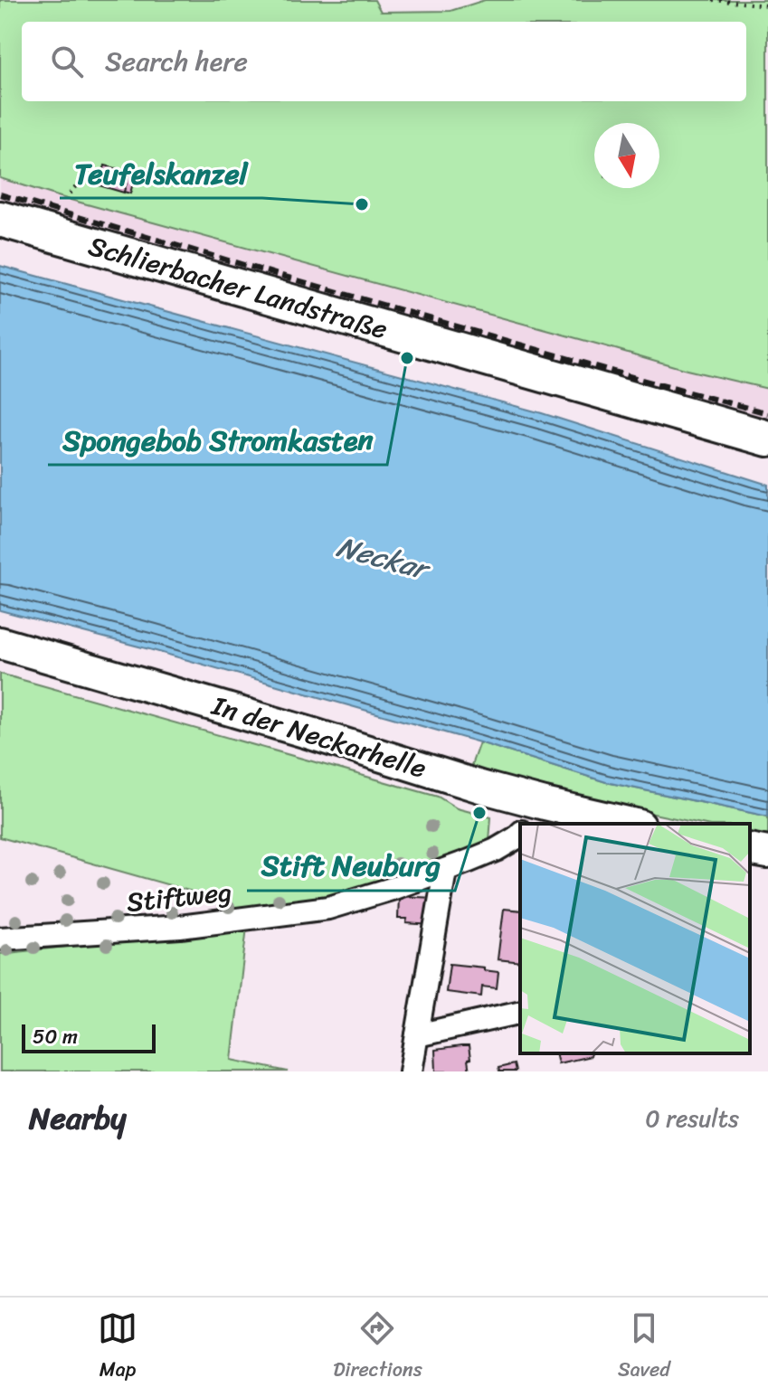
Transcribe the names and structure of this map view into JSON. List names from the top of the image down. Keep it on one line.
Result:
{"streets":{"main road":["Schlierbacher Landstraße","In der Neckarhelle"],"street":["Stiftweg"]},"water":["Neckar"],"places":["Teufelskanzel","Spongebob Stromkasten","Stift Neuburg"],"scale_bar":"50 m","north":"bottom","page":{"search":"Search here","scale":"50 m","heading":["Nearby","0 results"],"nav":["Map","Directions","Saved"]}}
